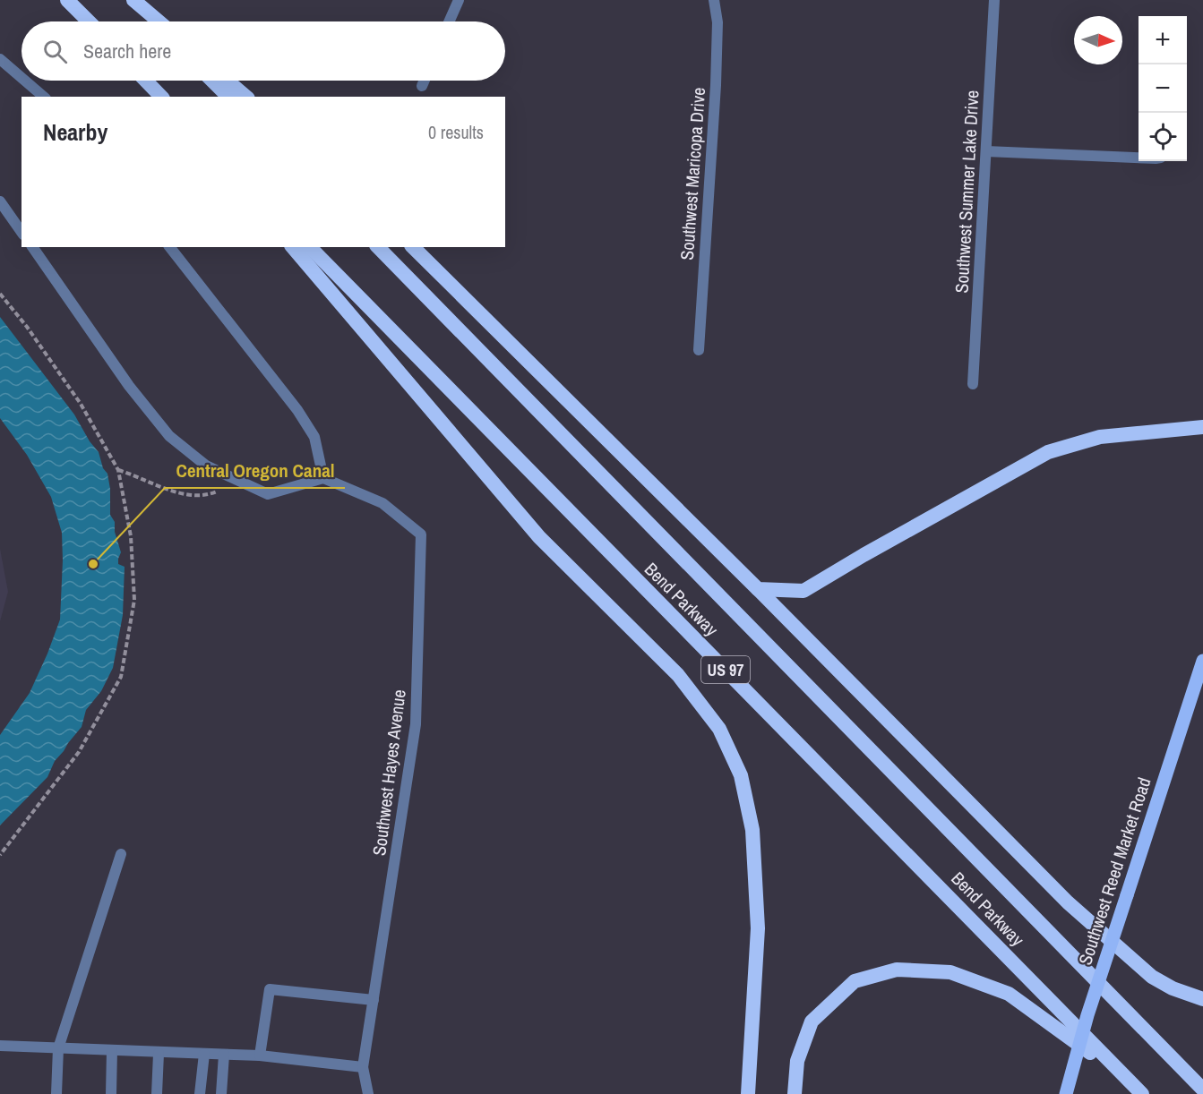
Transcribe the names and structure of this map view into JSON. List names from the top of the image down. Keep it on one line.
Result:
{"streets":{"highway":["Bend Parkway","US 97"],"main road":["Southwest Reed Market Road"],"street":["Southwest Maricopa Drive","Southwest Summer Lake Drive","Southwest Hayes Avenue"]},"places":["Central Oregon Canal"],"north":"right","page":{"map_buttons":["+","−"],"search":"Search here","heading":["Nearby","0 results"]}}
